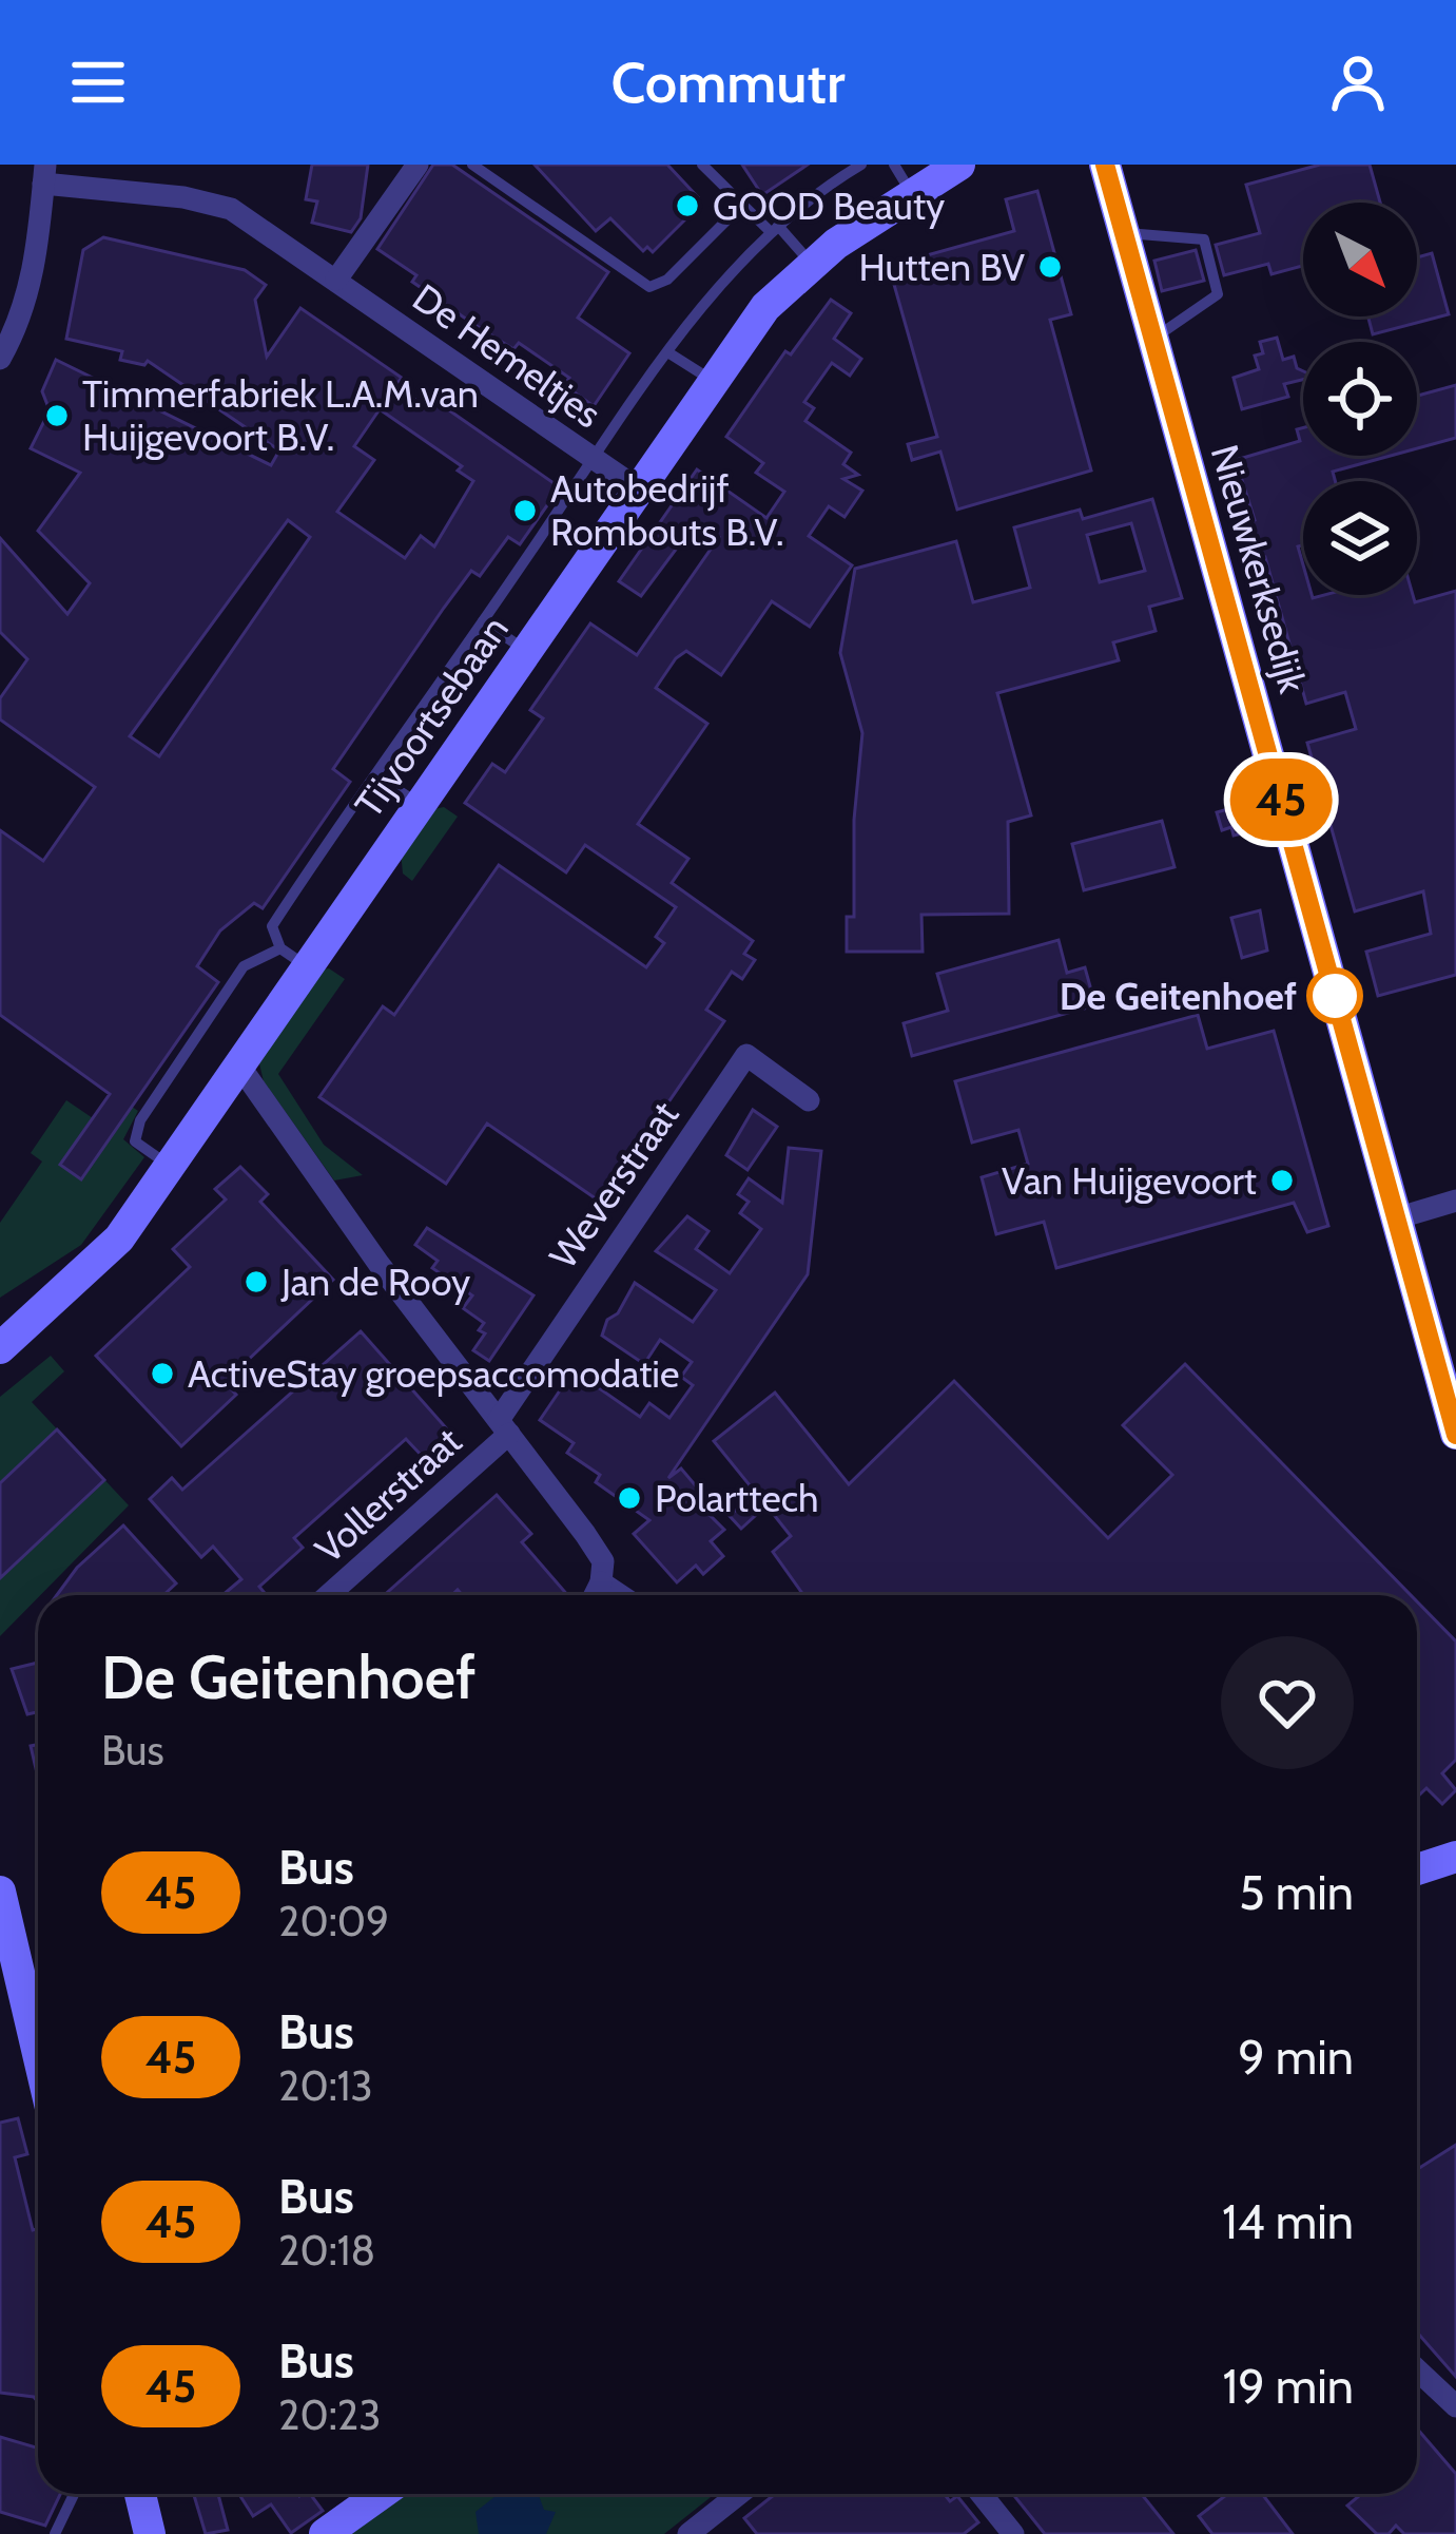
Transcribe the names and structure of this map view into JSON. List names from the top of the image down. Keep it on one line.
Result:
{"streets":{"street":["De Hemeltjes","Nieuwkerksedijk","Tijvoortsebaan","Weverstraat","Vollerstraat"]},"crossings":[["De Hemeltjes","Tijvoortsebaan"],["Weverstraat","Vollerstraat"]],"places":["GOOD Beauty","Hutten BV","Timmerfabriek L.A.M.van Huijgevoort B.V.","Autobedrijf Rombouts B.V.","De Geitenhoef","Van Huijgevoort","Jan de Rooy","ActiveStay groepsaccomodatie","Polarttech"],"lines":["bus line 45"],"north":"bottom right","page":{"header":"Commutr","on_map":"45","heading":["De Geitenhoef","Bus"],"list":[{"mark":"45","name":"Bus","note":"20:09","value":"5 min"},{"mark":"45","name":"Bus","note":"20:13","value":"9 min"},{"mark":"45","name":"Bus","note":"20:18","value":"14 min"},{"mark":"45","name":"Bus","note":"20:23","value":"19 min"}]}}
